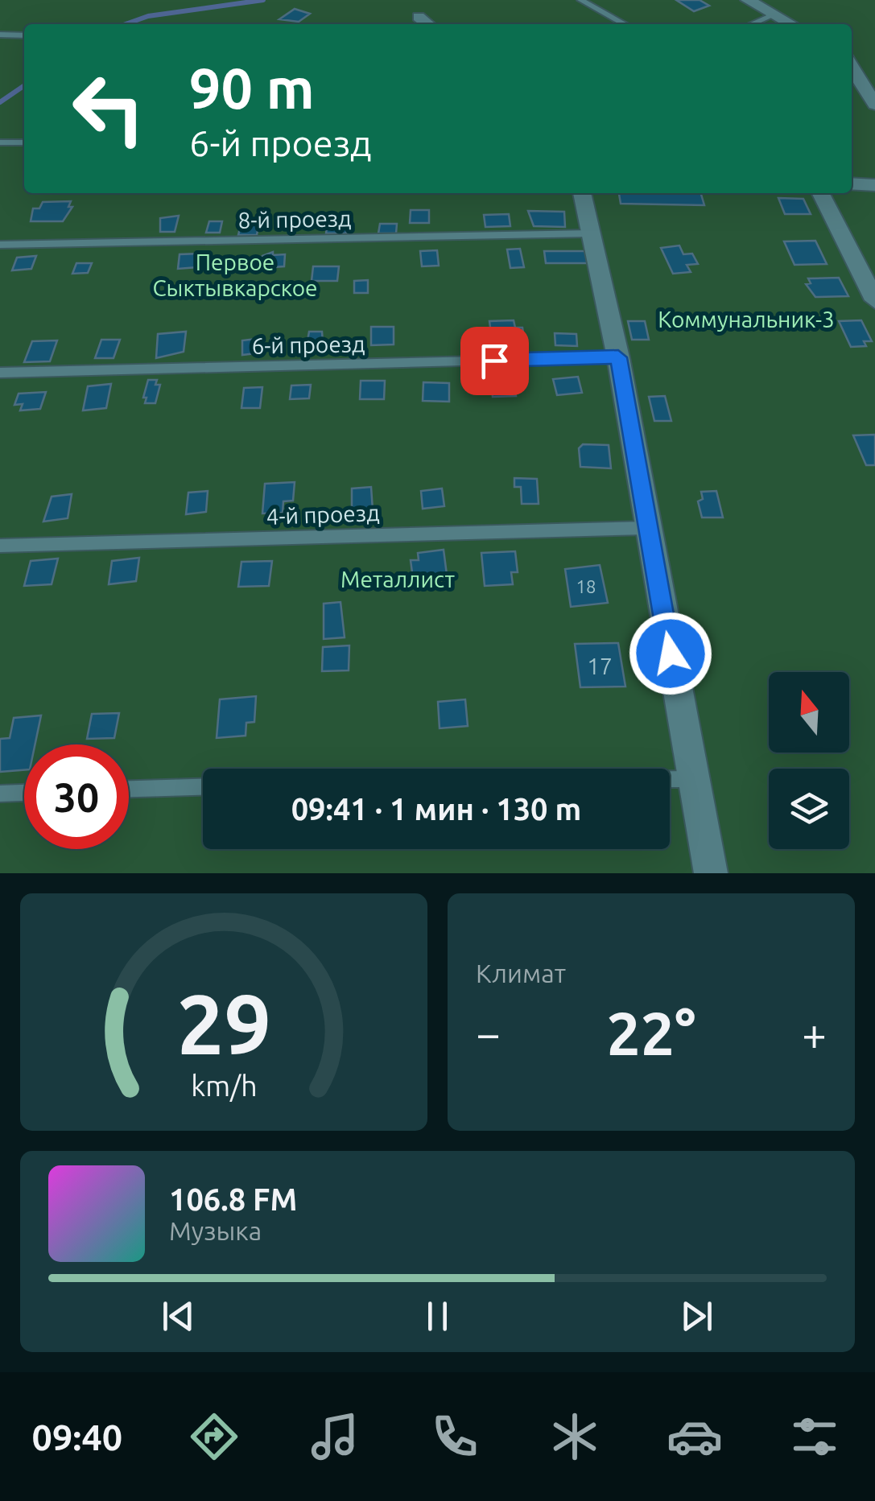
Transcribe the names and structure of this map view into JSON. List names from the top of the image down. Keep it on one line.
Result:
{"streets":{"lane":["8-й проезд","6-й проезд","4-й проезд"]},"parks":["Первое Сыктывкарское","Коммунальник-3","Металлист"],"house_numbers":["18","17"],"north":"top","page":{"turn":["90 m","6-й проезд"],"limit":"30","trip":"09:41 · 1 мин · 130 m","tile":"Климат","heat":["−","22°","+"],"song":["106.8 FM","Музыка"],"tabs":"09:40","gauge":["29","km/h"]}}
